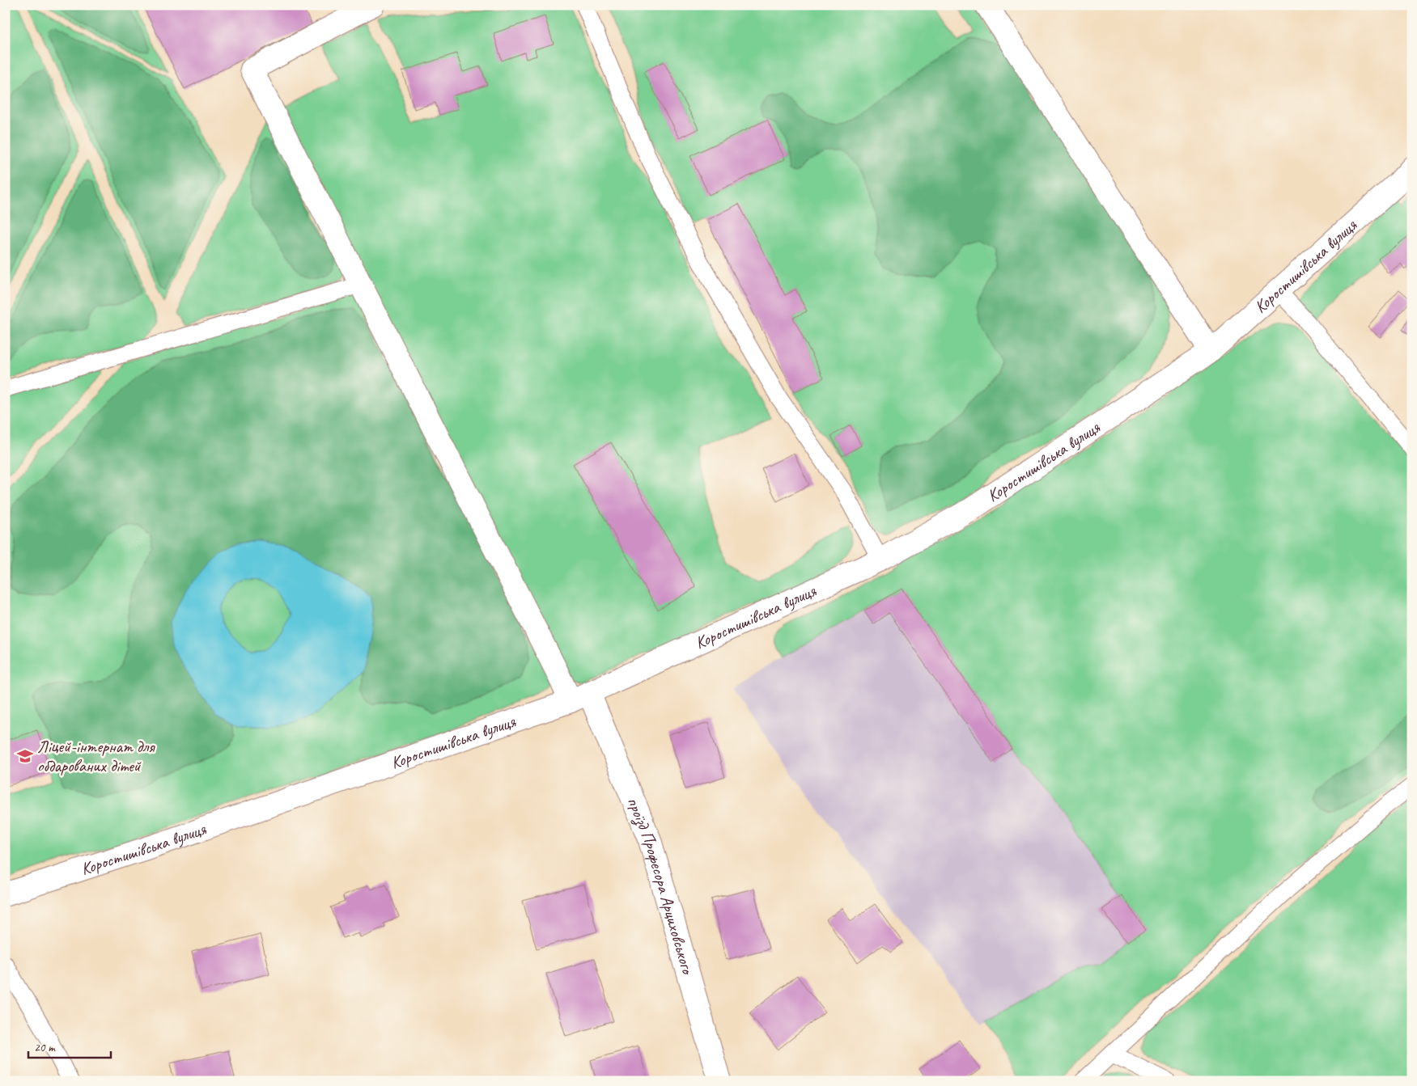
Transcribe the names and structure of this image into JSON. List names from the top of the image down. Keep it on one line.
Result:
{"streets":{"street":["Коростишівська вулиця","проїзд Професора Арциховського"]},"crossings":[["Коростишівська вулиця","проїзд Професора Арциховського"]],"places":{"school or university":["Ліцей-інтернат для обдарованих дітей"]},"scale_bar":"20 m"}
